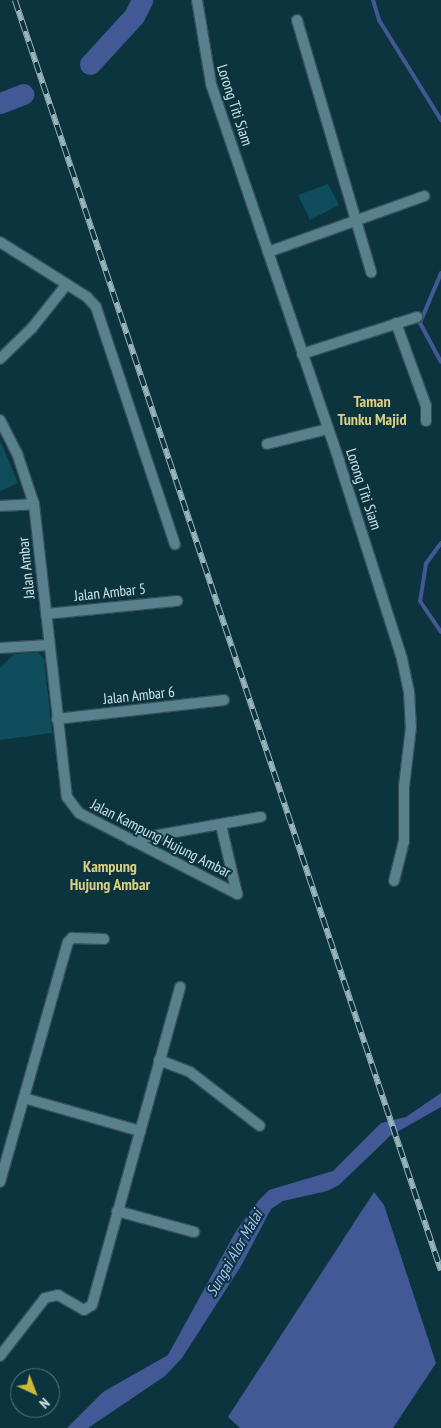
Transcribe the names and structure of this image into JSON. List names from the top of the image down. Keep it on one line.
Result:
{"streets":{"street":["Lorong Titi Siam","Jalan Ambar","Jalan Ambar 5","Jalan Ambar 6","Jalan Kampung Hujung Ambar"]},"crossings":[["Jalan Ambar","Jalan Ambar 5"],["Jalan Ambar","Jalan Ambar 6"],["Jalan Ambar","Jalan Kampung Hujung Ambar"],["Jalan Ambar 6","Jalan Kampung Hujung Ambar"]],"districts":["Taman Tunku Majid","Kampung Hujung Ambar"],"water":["Sungai Alor Malai"],"north":"bottom right"}
